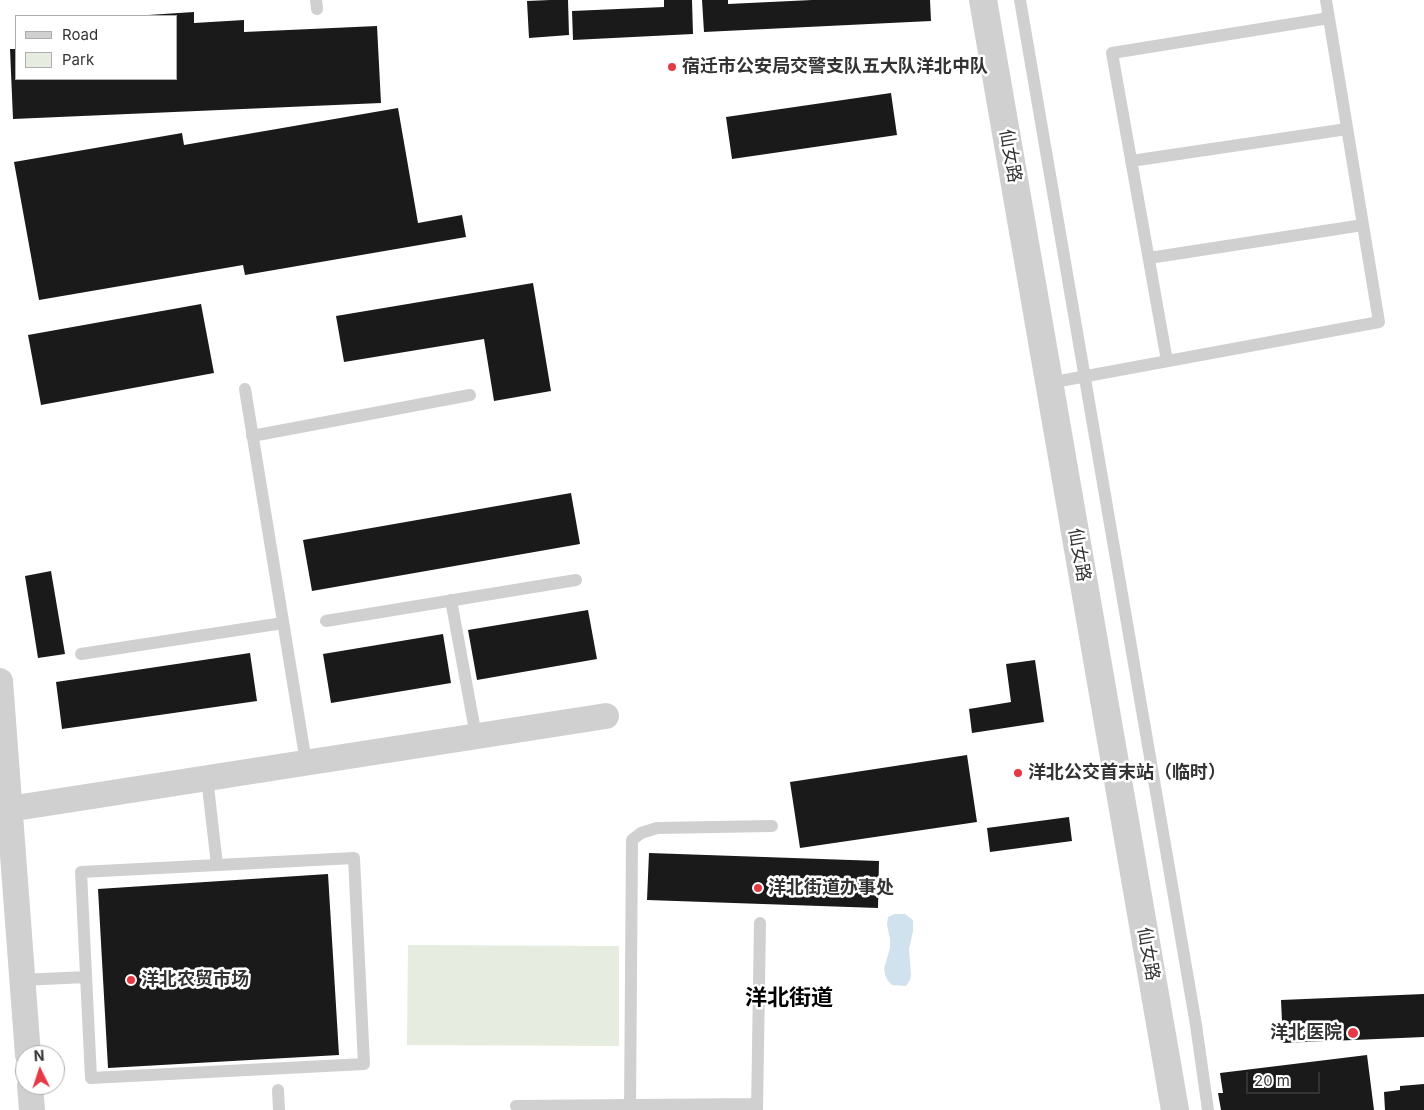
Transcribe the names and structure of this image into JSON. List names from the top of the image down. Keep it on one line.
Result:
{"streets":{"street":["仙女路"]},"districts":["洋北街道"],"places":["宿迁市公安局交警支队五大队洋北中队","洋北公交首末站（临时）","洋北街道办事处","洋北农贸市场","洋北医院"],"legend":["Road","Park"],"scale_bar":"20 m","north":"top"}
